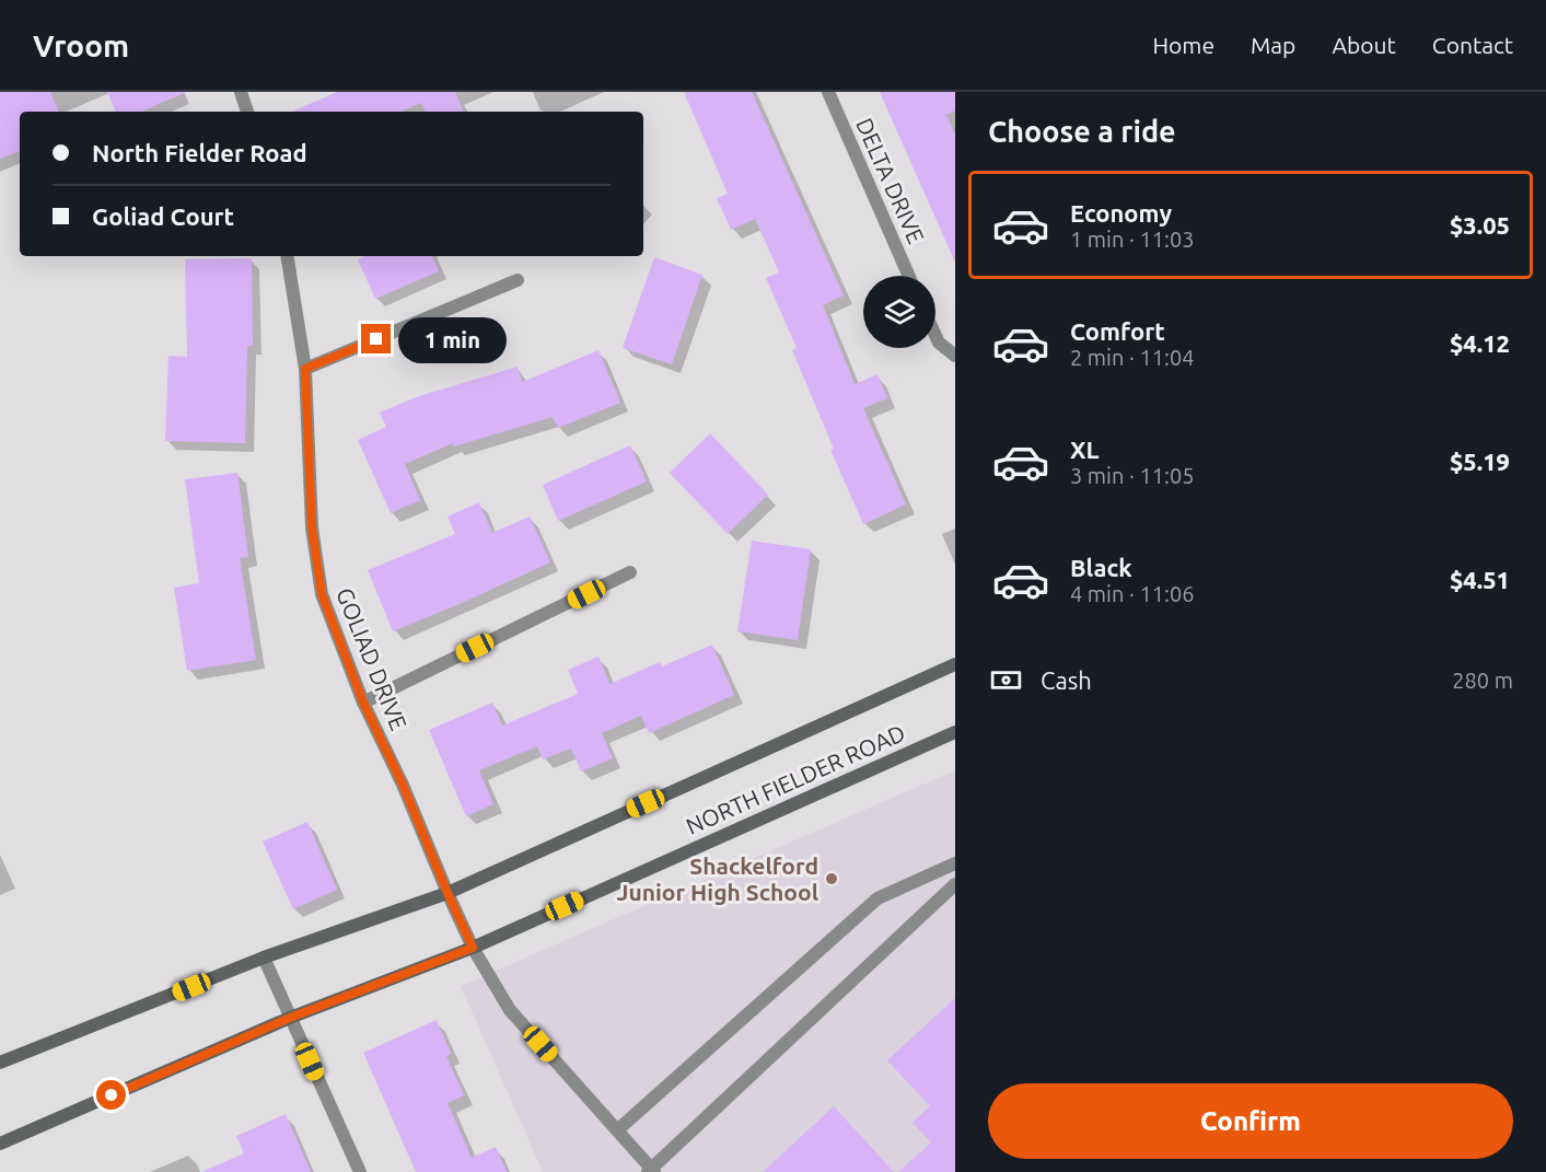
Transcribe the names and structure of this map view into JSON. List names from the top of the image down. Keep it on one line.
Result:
{"streets":{"main road":["NORTH FIELDER ROAD"],"street":["DELTA DRIVE","GOLIAD DRIVE"]},"crossings":[["GOLIAD DRIVE","NORTH FIELDER ROAD"]],"places":["Shackelford Junior High School"],"page":{"header":"Vroom","nav":["Home","Map","About","Contact"],"heading":"Choose a ride","banner":["North Fielder Road","Goliad Court"],"list":[{"name":"Economy","note":"1 min · 11:03","value":"$3.05"},{"name":"Comfort","note":"2 min · 11:04","value":"$4.12"},{"name":"XL","note":"3 min · 11:05","value":"$5.19"},{"name":"Black","note":"4 min · 11:06","value":"$4.51"}],"bubble":"1 min","pay":["Cash","280 m"],"buttons":"Confirm"}}
